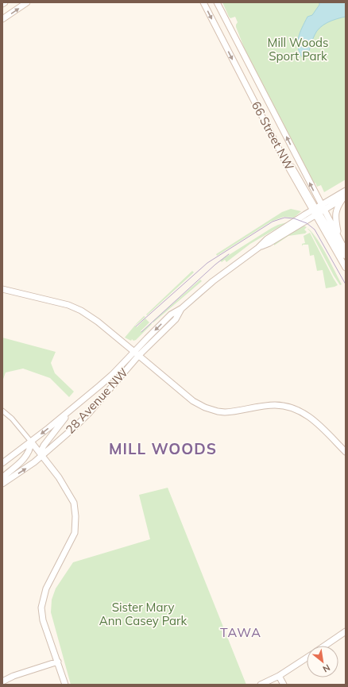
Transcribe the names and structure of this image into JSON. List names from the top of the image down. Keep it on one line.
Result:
{"streets":{"street":["66 Street NW","28 Avenue NW"]},"crossings":[["66 Street NW","28 Avenue NW"]],"districts":["MILL WOODS","TAWA"],"parks":["Mill Woods Sport Park","Sister Mary Ann Casey Park"],"north":"bottom right"}
